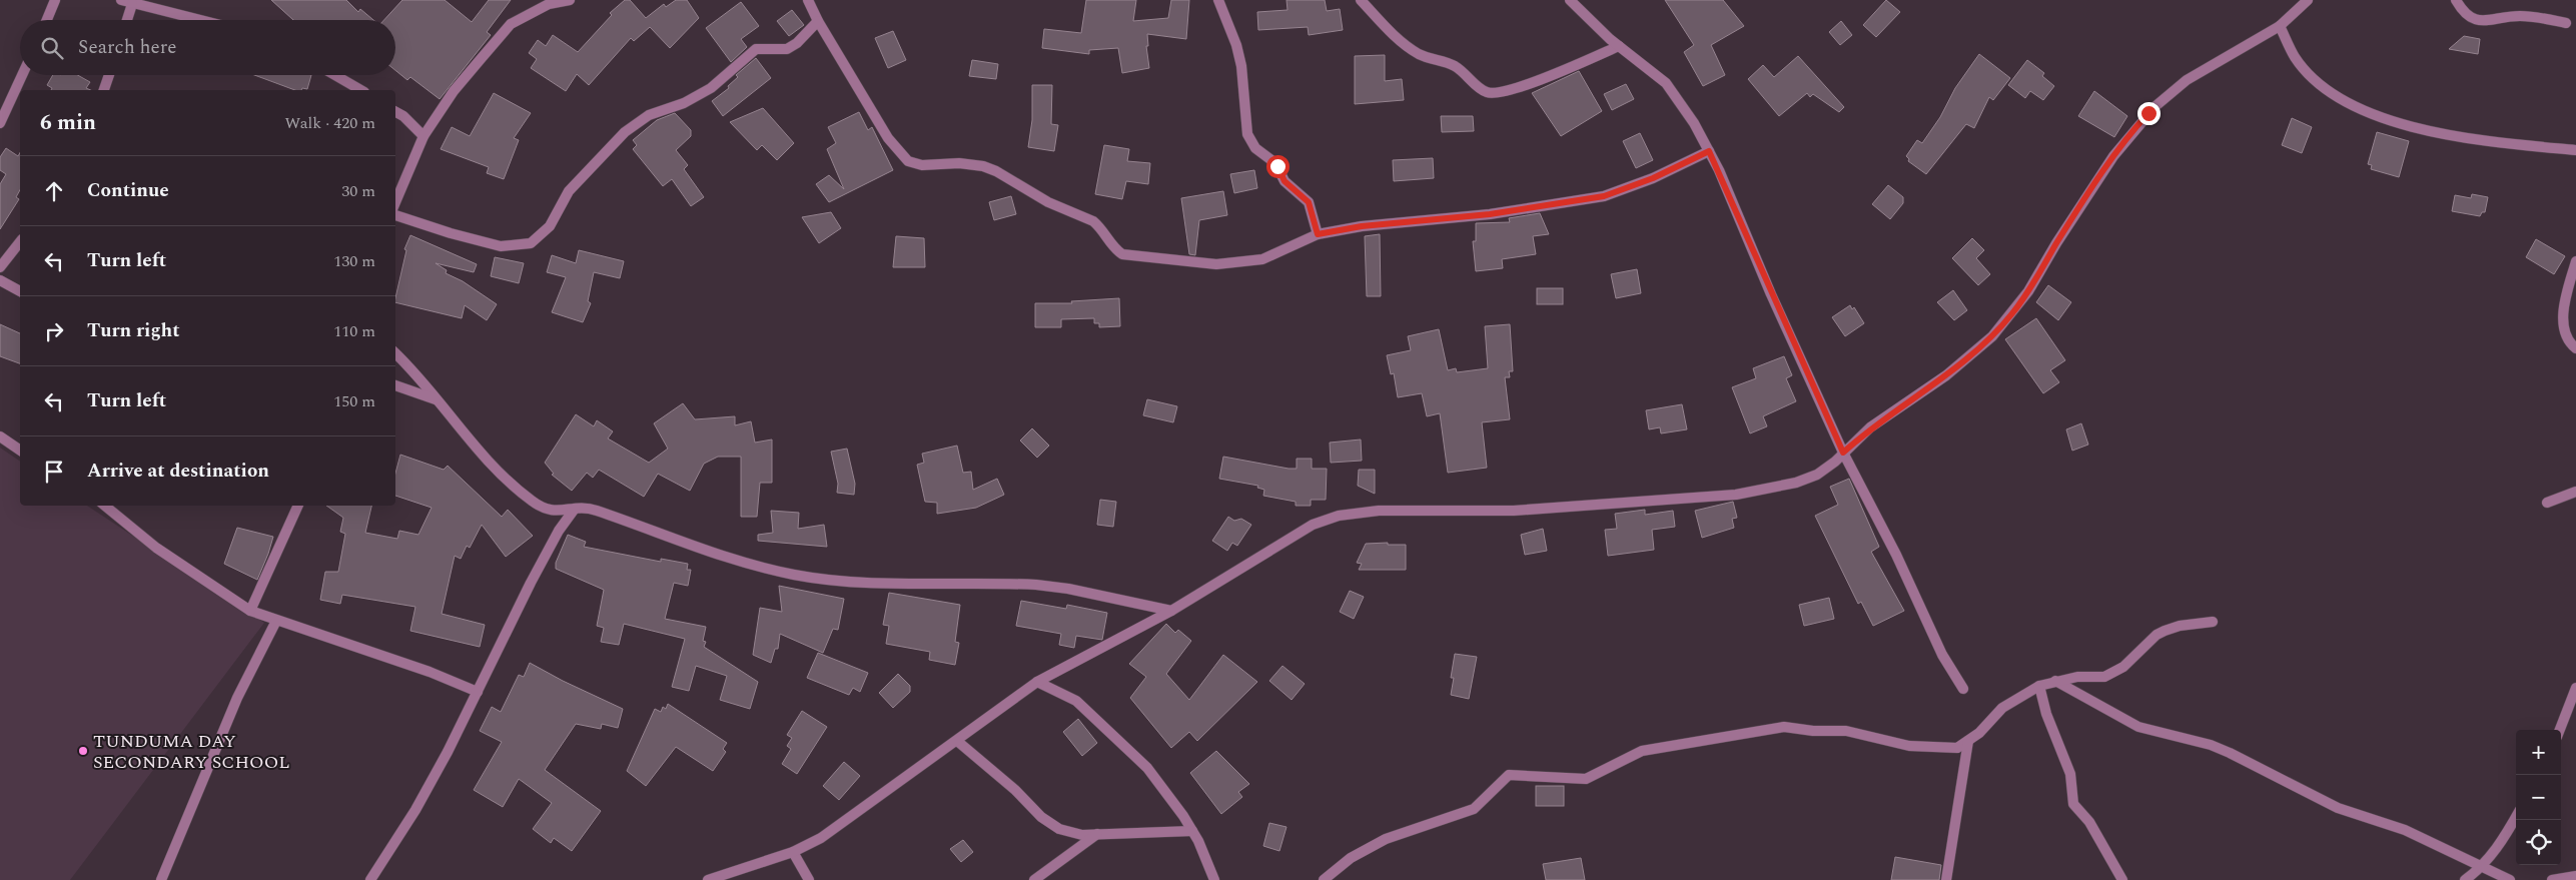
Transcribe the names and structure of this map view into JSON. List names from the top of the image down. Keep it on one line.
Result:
{"places":["TUNDUMA DAY SECONDARY SCHOOL"],"page":{"search":"Search here","heading":["6 min","Walk · 420 m"],"list":[["Continue","30 m"],["Turn left","130 m"],["Turn right","110 m"],["Turn left","150 m"],"Arrive at destination"],"map_buttons":["+","−"]}}
